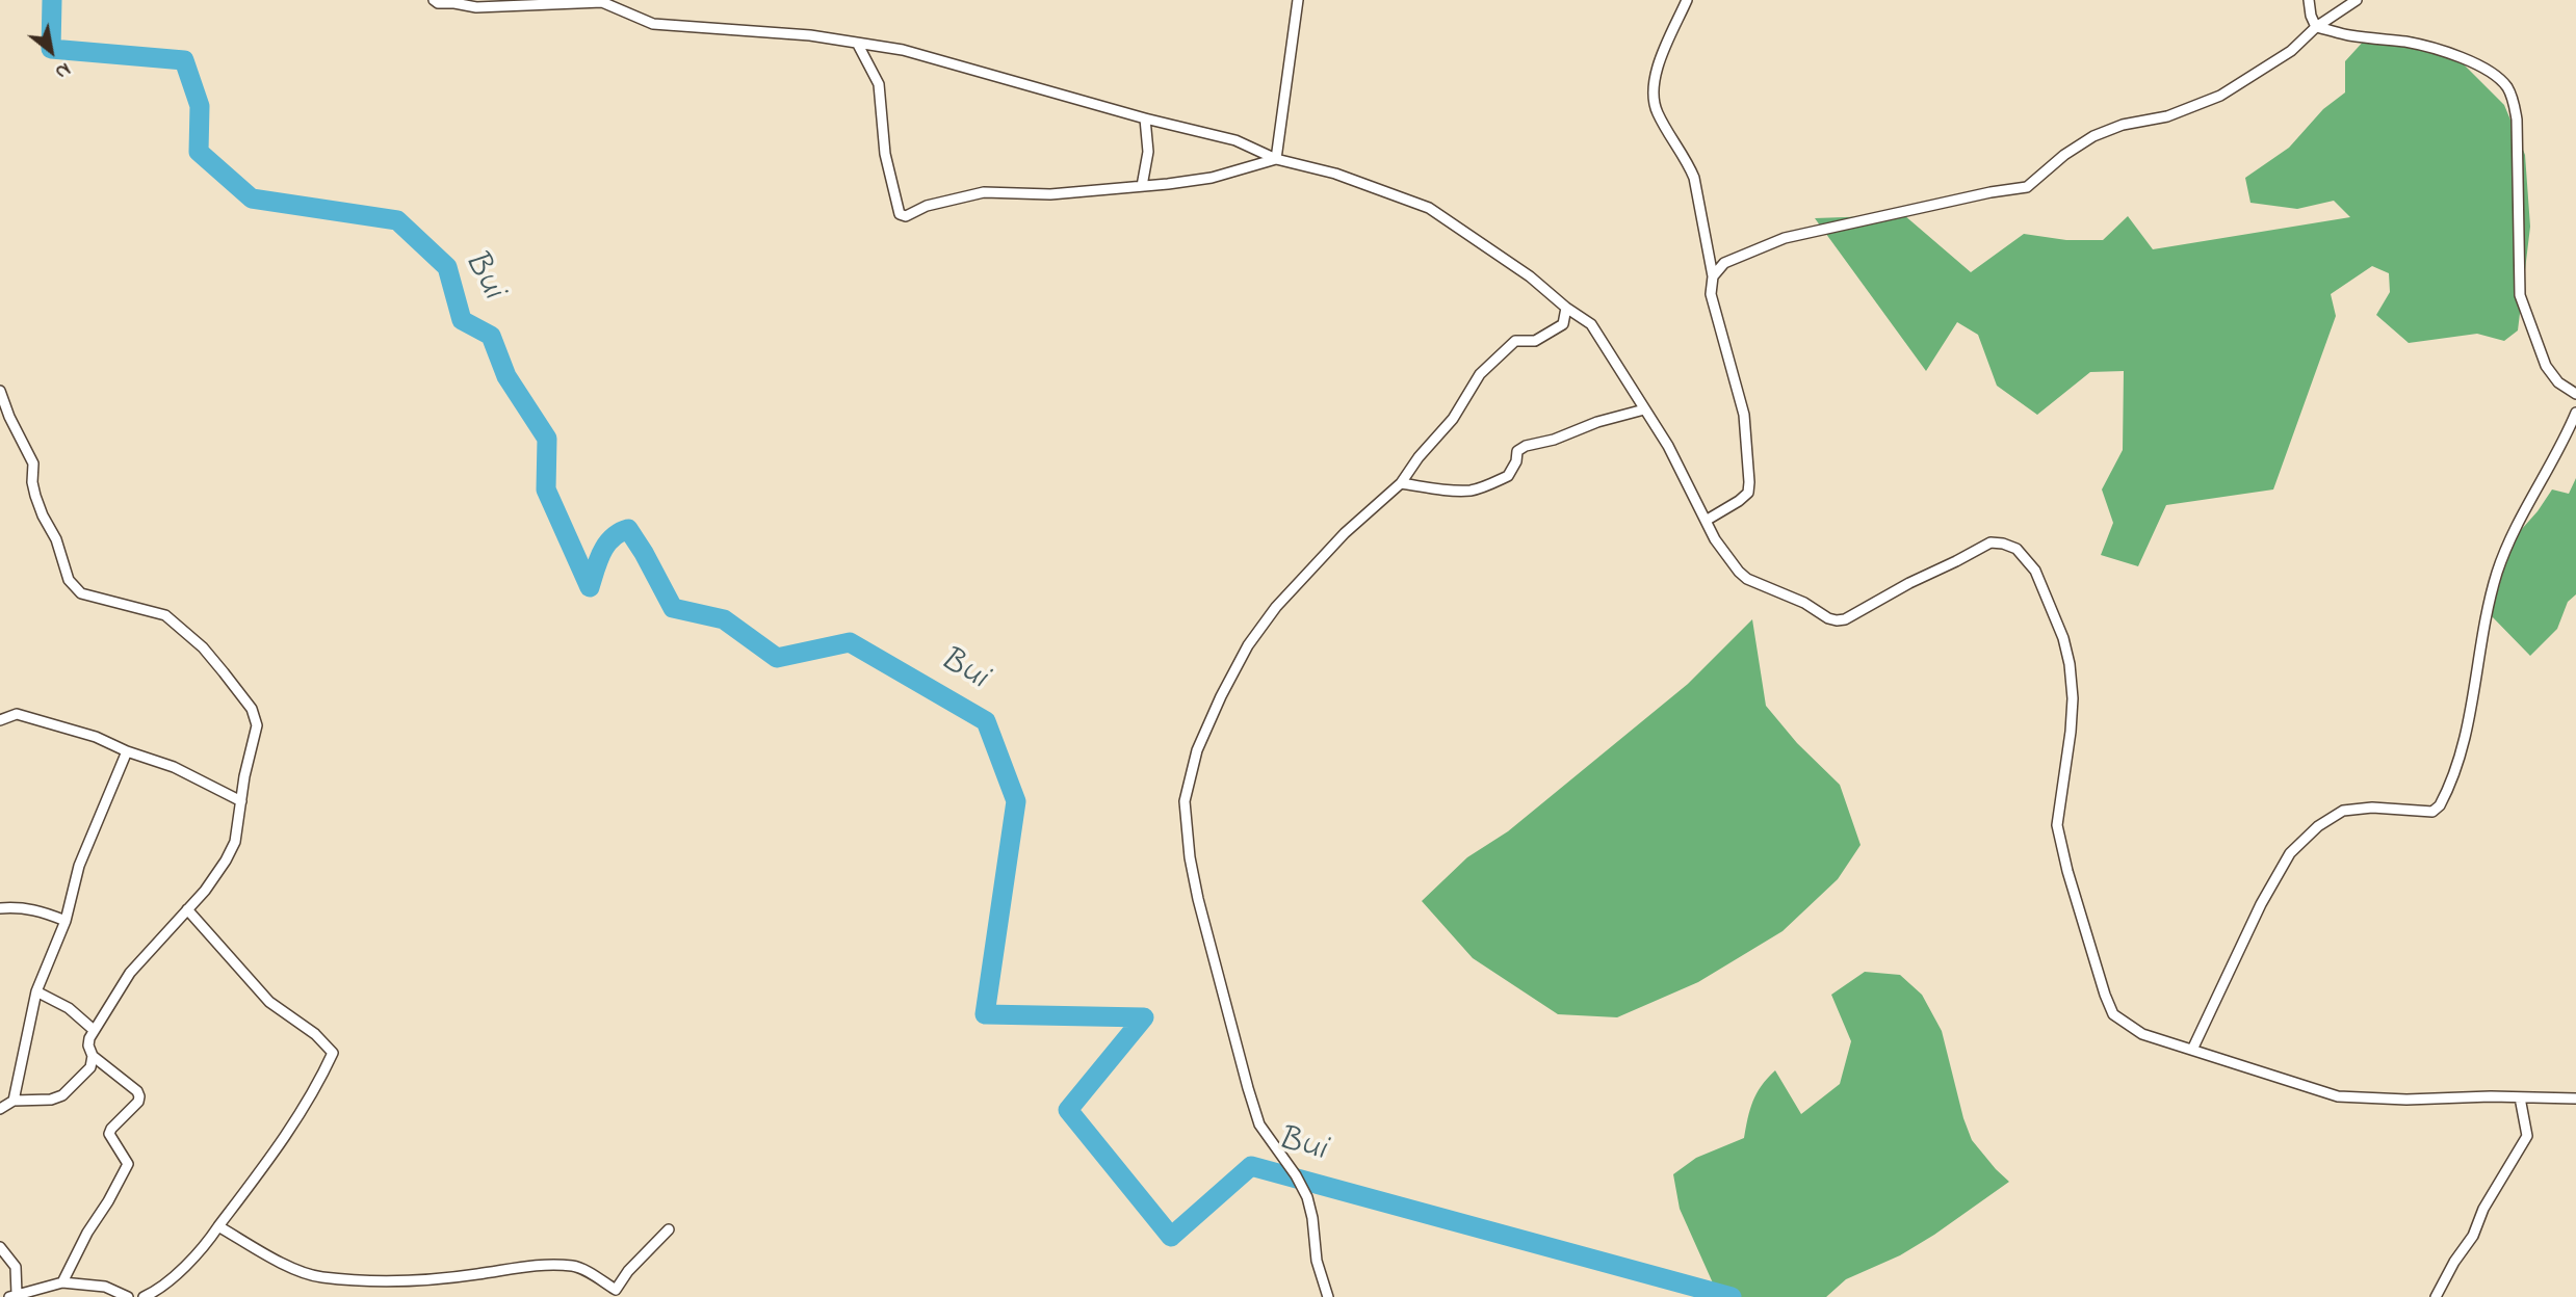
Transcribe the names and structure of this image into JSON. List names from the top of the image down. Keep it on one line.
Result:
{"water":["Bui"],"north":"bottom right"}
